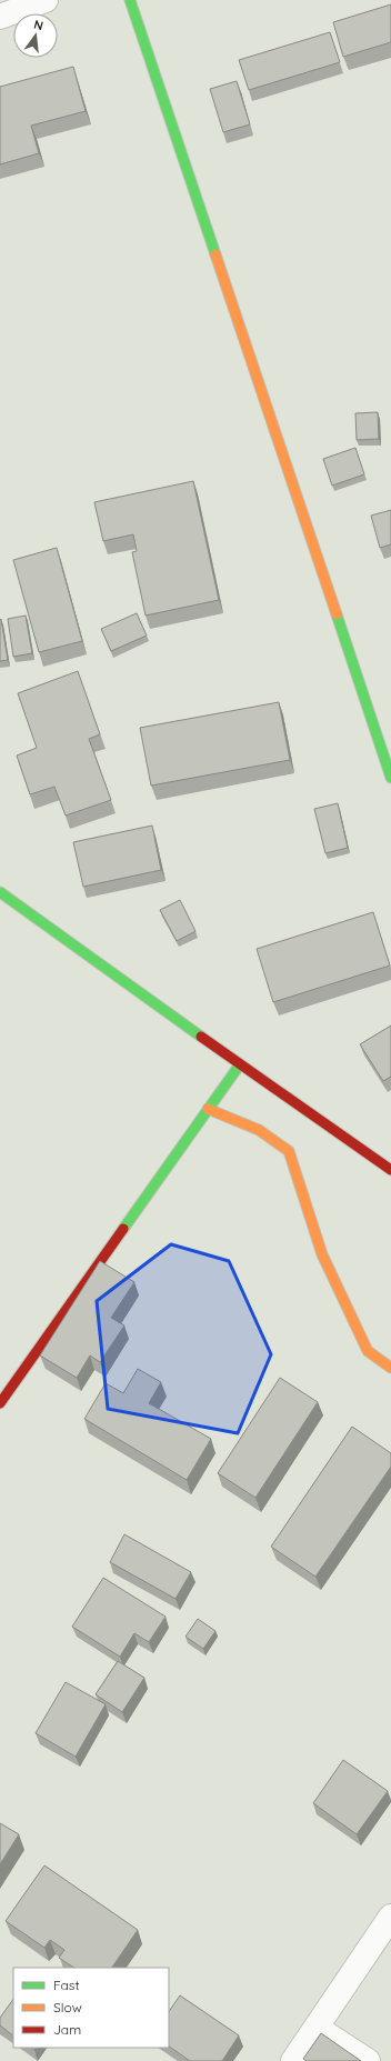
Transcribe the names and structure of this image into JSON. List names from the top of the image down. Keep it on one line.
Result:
{"legend":["Fast","Slow","Jam"],"north":"top"}
